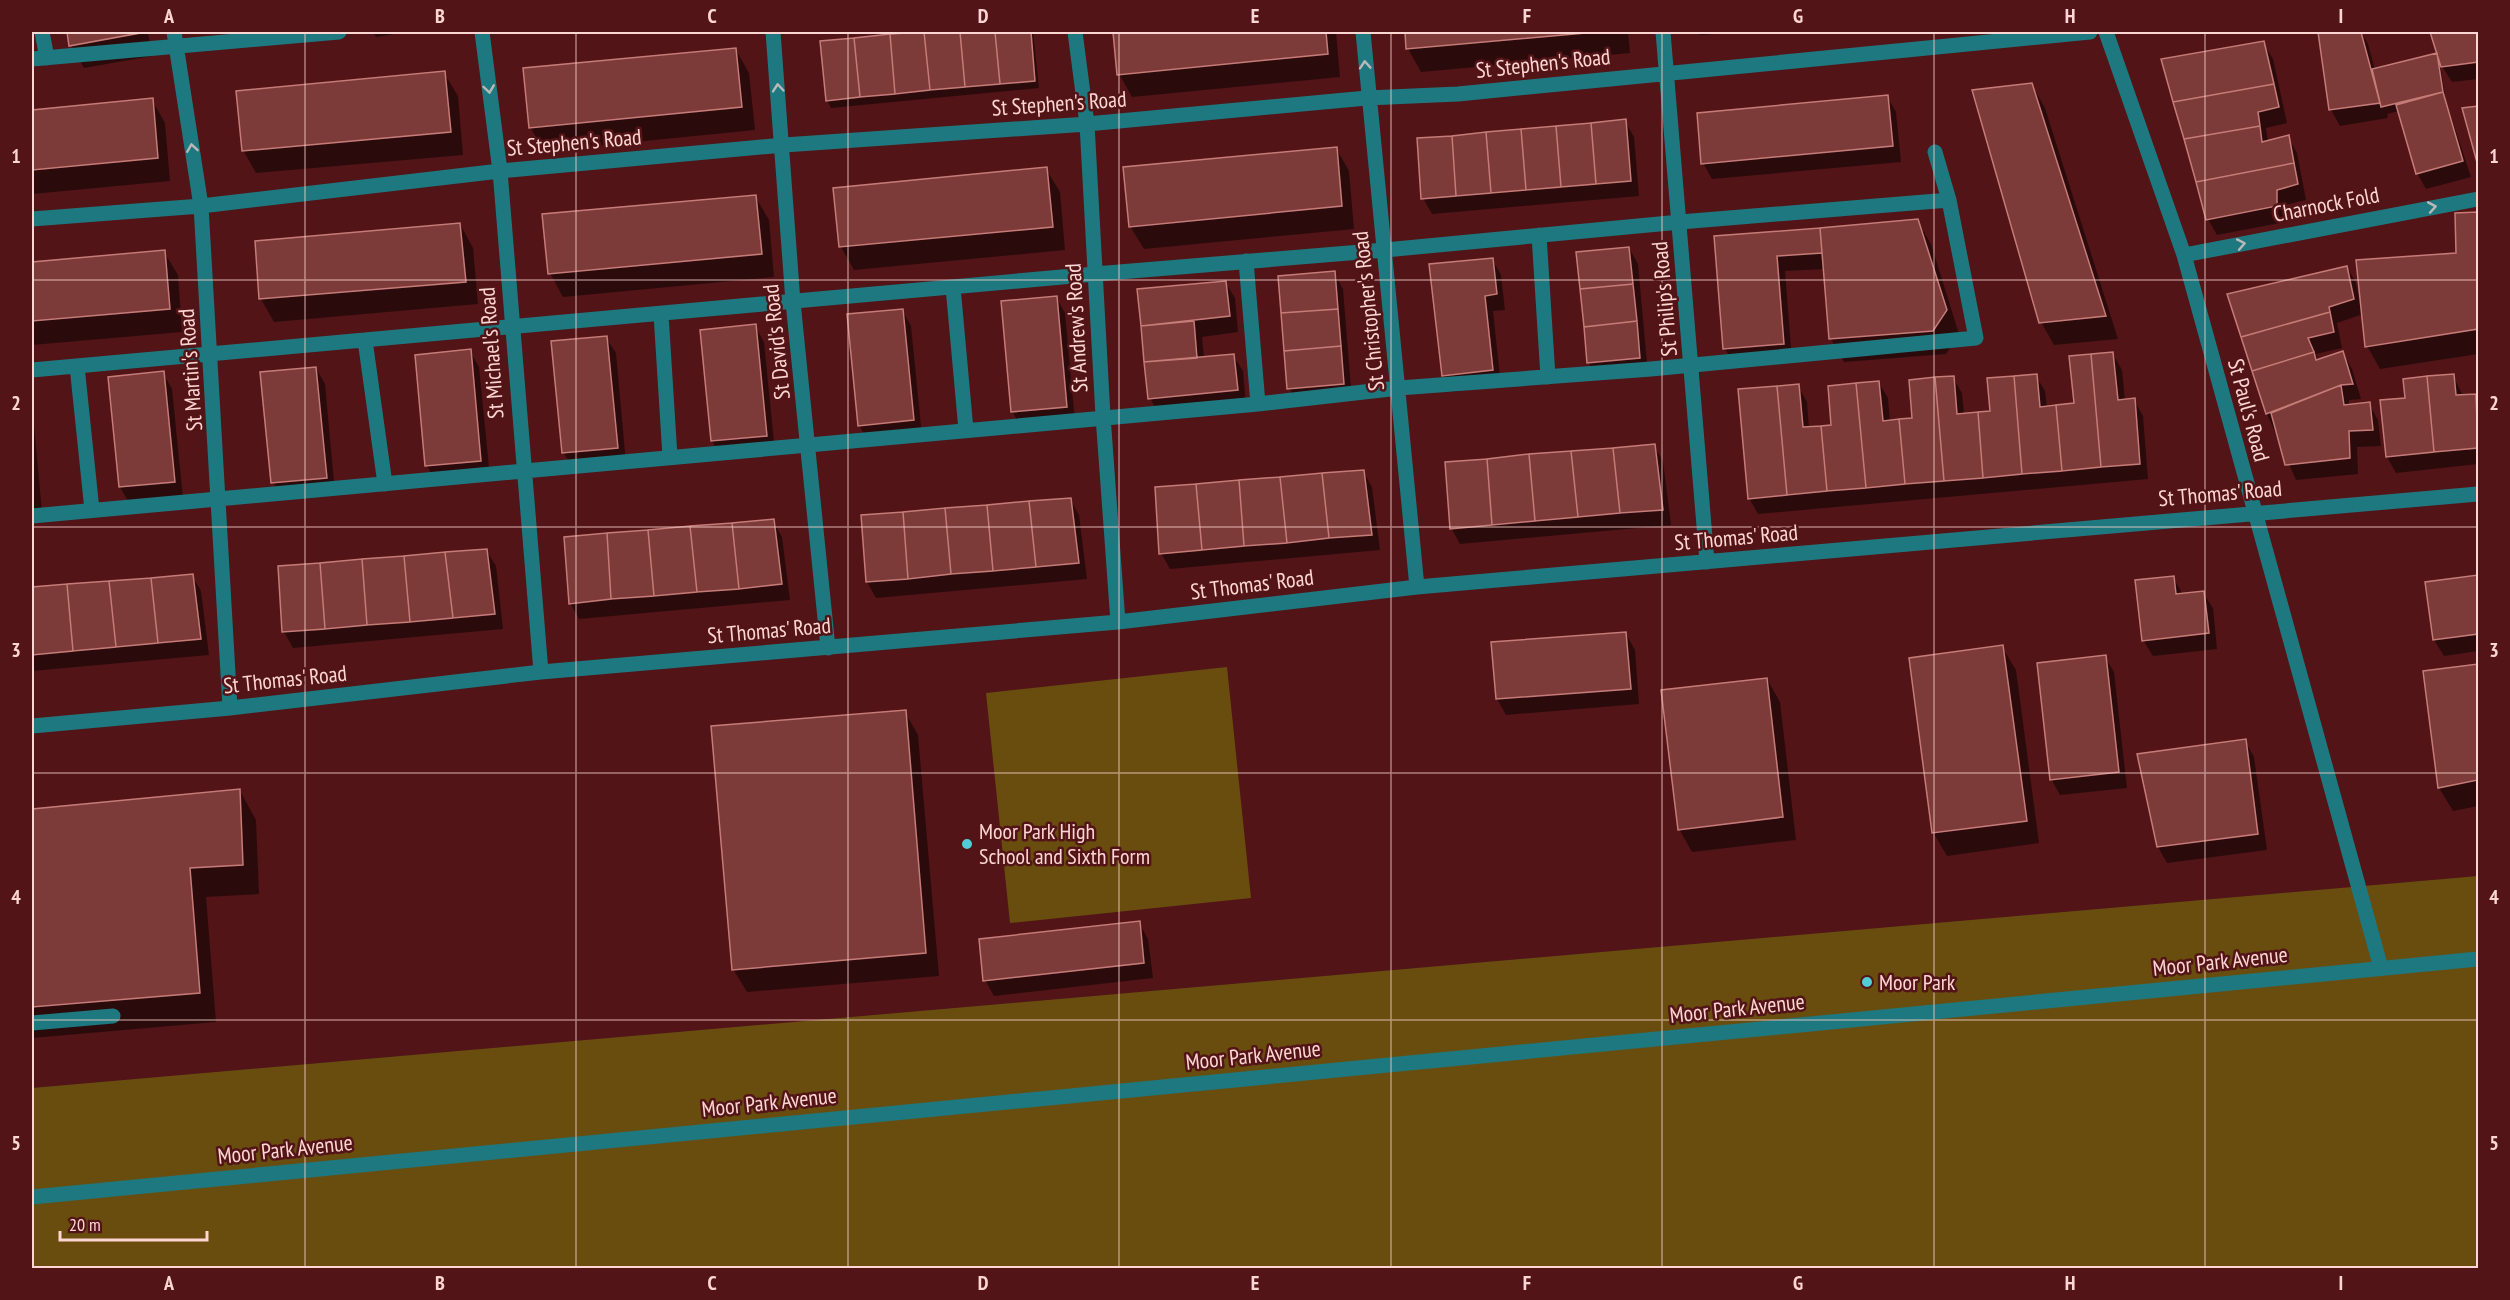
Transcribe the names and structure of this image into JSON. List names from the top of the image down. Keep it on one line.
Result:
{"streets":{"street":["St Stephen's Road","Charnock Fold","St Philip's Road","St Christopher's Road","St Andrew's Road","St David's Road","St Michael's Road","St Martin's Road","St Paul's Road","St Thomas' Road","Moor Park Avenue"]},"crossings":[["St Stephen's Road","St Philip's Road"],["St Stephen's Road","St Christopher's Road"],["St Stephen's Road","St Andrew's Road"],["St Stephen's Road","St David's Road"],["St Stephen's Road","St Michael's Road"],["St Stephen's Road","St Martin's Road"],["Charnock Fold","St Paul's Road"],["St Philip's Road","St Thomas' Road"],["St Christopher's Road","St Thomas' Road"],["St Andrew's Road","St Thomas' Road"],["St David's Road","St Thomas' Road"],["St Michael's Road","St Thomas' Road"],["St Martin's Road","St Thomas' Road"],["St Paul's Road","St Thomas' Road"],["St Paul's Road","Moor Park Avenue"]],"one_way":["Charnock Fold"],"places":["Moor Park High School and Sixth Form","Moor Park"],"scale_bar":"20 m","grid":{"columns":["A","B","C","D","E","F","G","H","I"],"rows":["1","2","3","4","5"]}}
